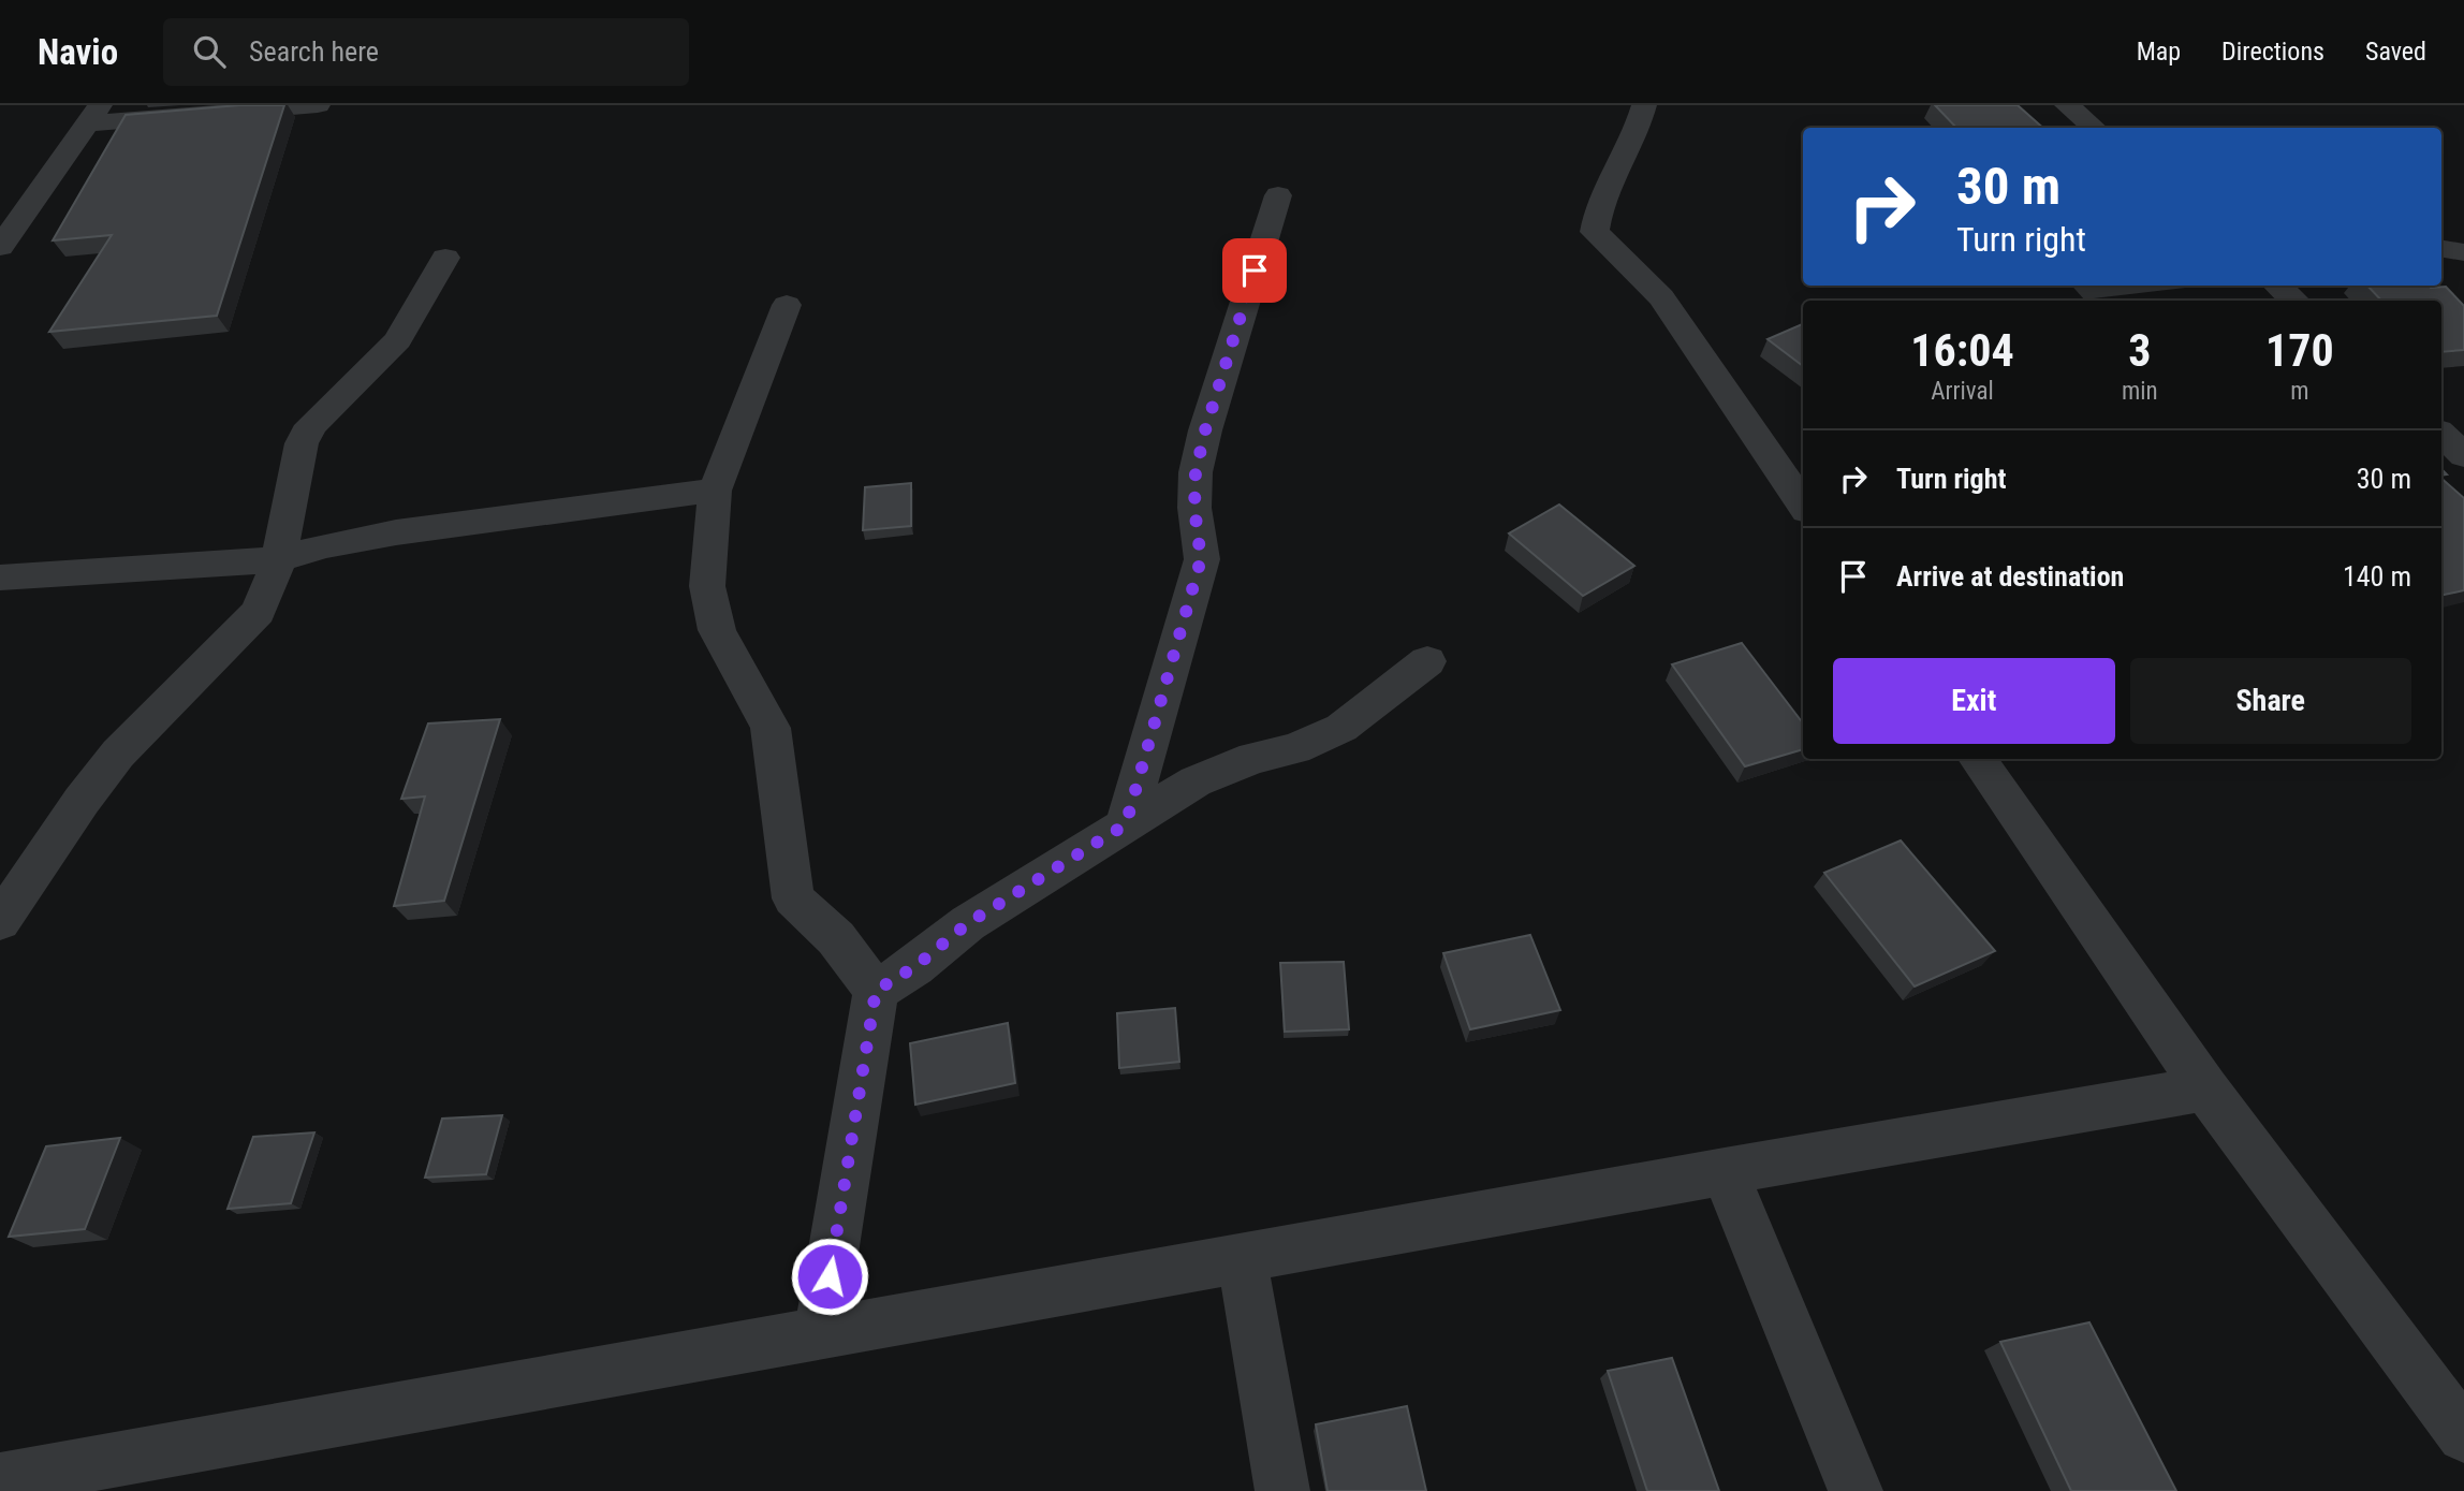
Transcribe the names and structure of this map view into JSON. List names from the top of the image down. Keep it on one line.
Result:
{"page":{"header":"Navio","search":"Search here","nav":["Map","Directions","Saved"],"turn":["30 m","Turn right"],"eta":["16:04","Arrival","3","min","170","m"],"list":[{"name":"Turn right","value":"30 m"},{"name":"Arrive at destination","value":"140 m"}],"buttons":["Exit","Share"]}}
